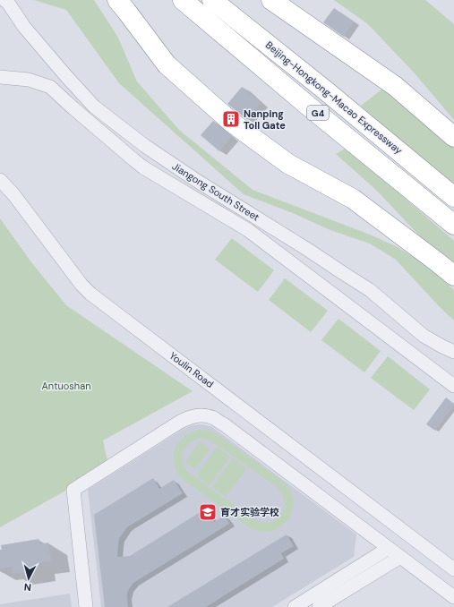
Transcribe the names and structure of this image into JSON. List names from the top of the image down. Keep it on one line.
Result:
{"streets":{"highway":["Beijing-Hongkong-Macao Expressway","G4"],"street":["Jiangong South Street","Youlin Road"]},"parks":["Antuoshan"],"places":{"building":["Nanping Toll Gate"],"school or university":["育才实验学校"]},"north":"bottom"}
